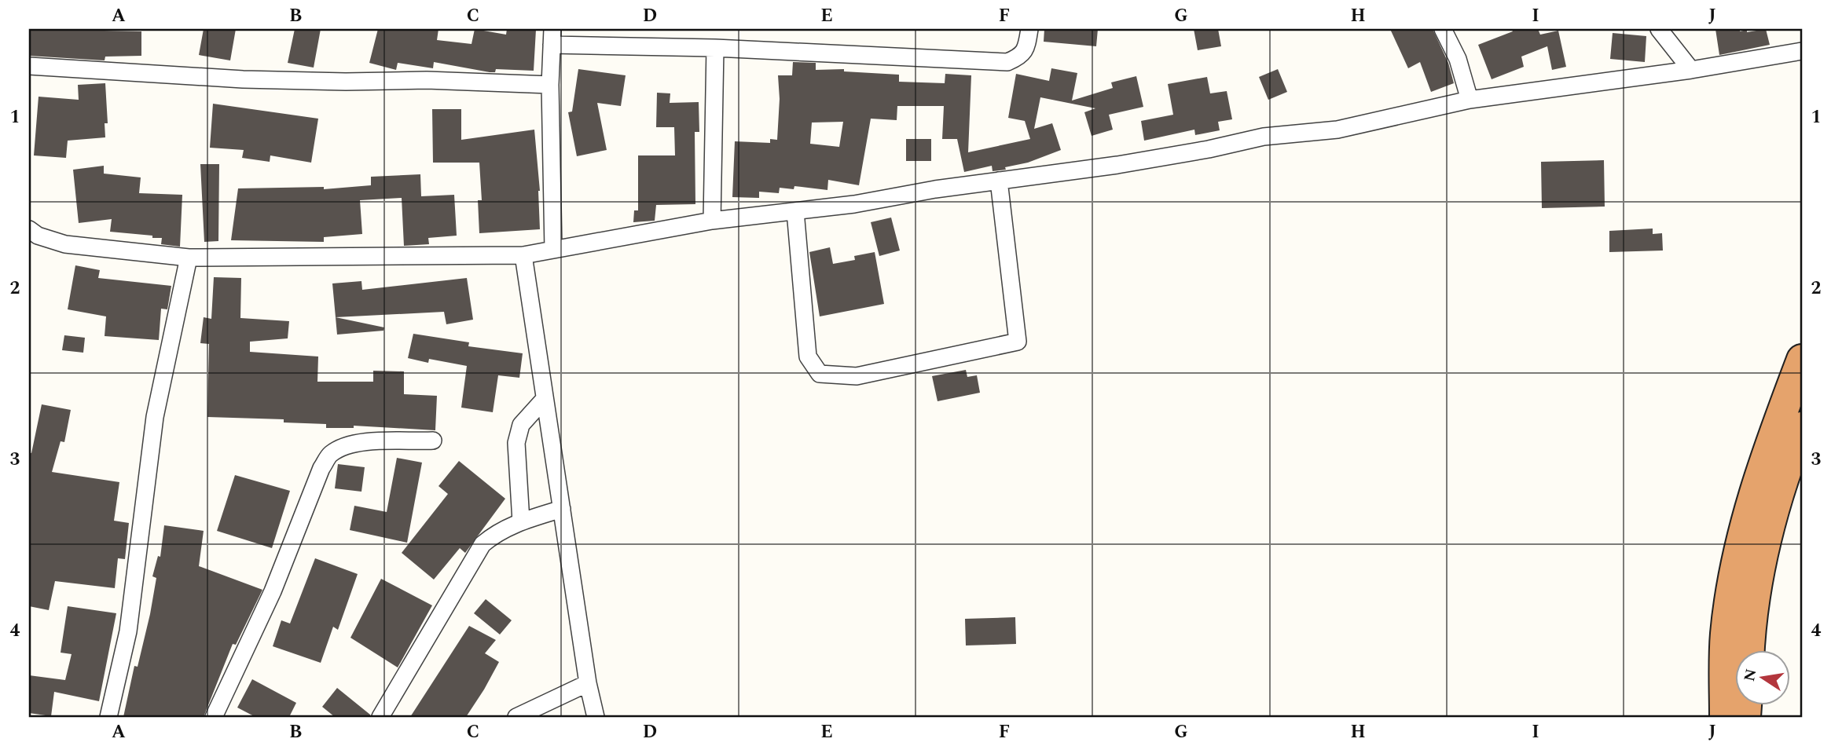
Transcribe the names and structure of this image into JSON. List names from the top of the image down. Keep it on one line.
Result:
{"north":"left","grid":{"columns":["A","B","C","D","E","F","G","H","I","J"],"rows":["1","2","3","4"]}}
